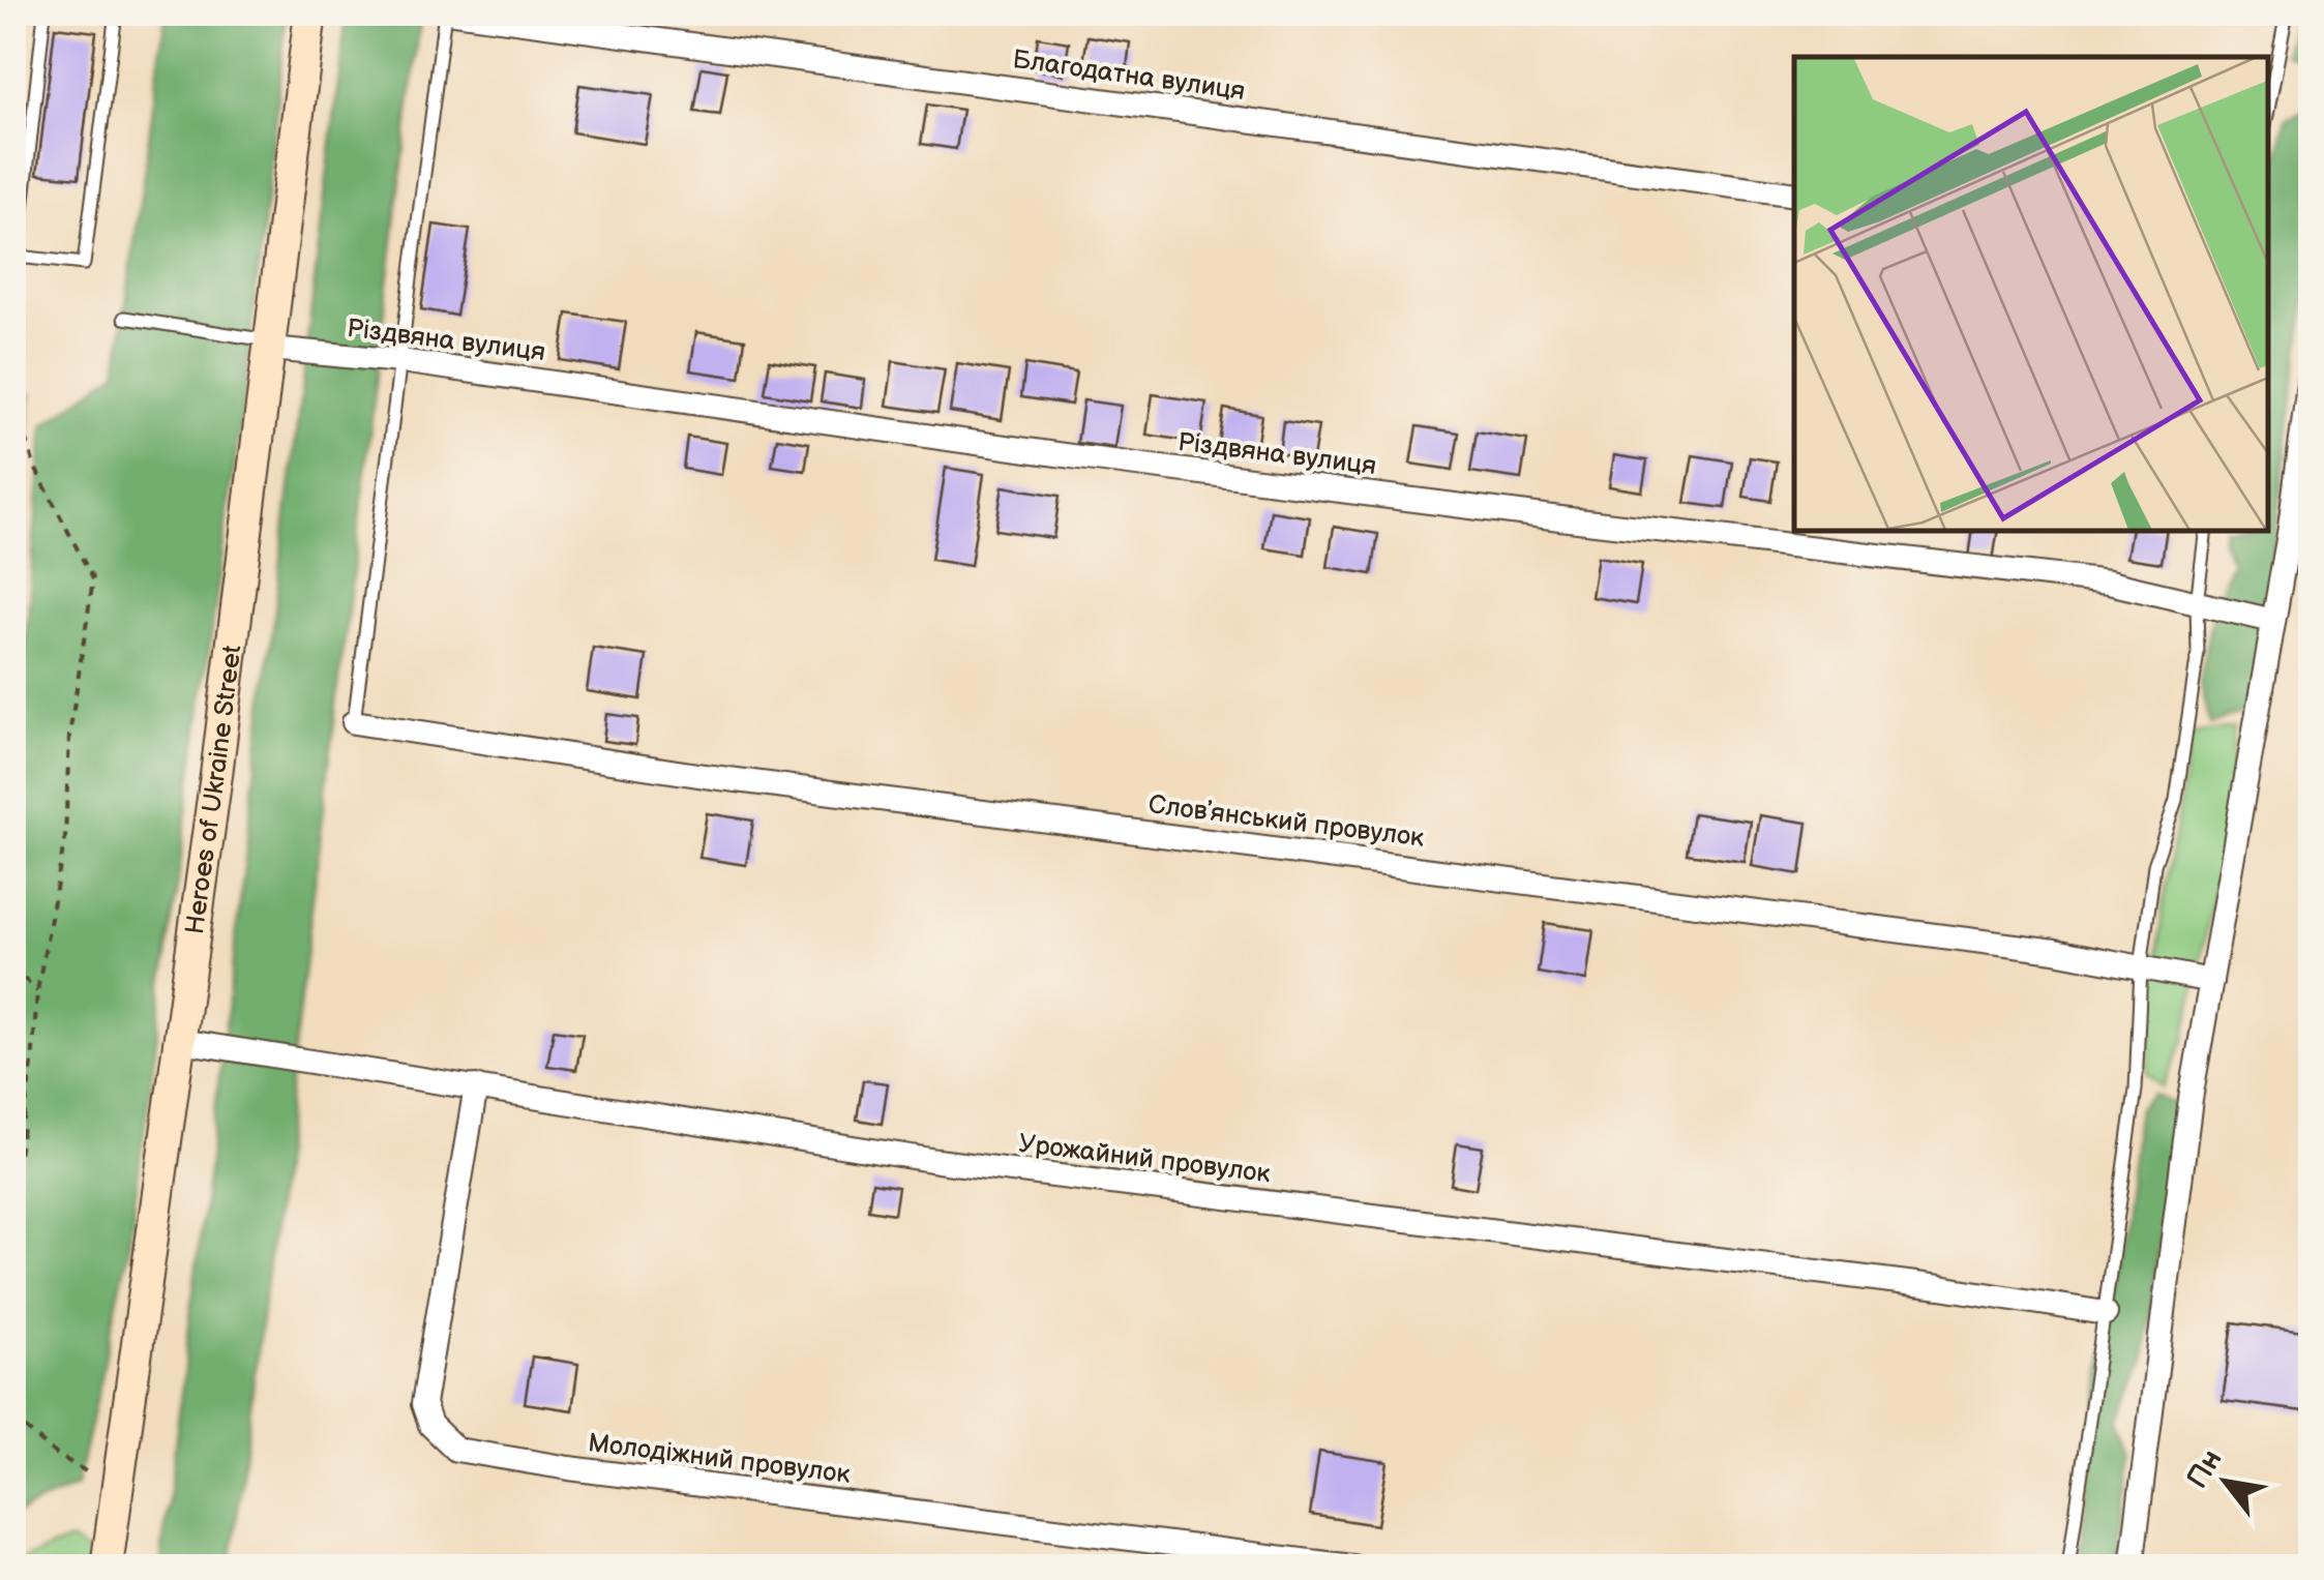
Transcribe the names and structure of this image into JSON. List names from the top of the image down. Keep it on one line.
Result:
{"streets":{"main road":["Heroes of Ukraine Street"],"street":["Благодатна вулиця","Різдвяна вулиця","Словʼянський провулок","Урожайний провулок","Молодіжний провулок"]},"crossings":[["Різдвяна вулиця","Heroes of Ukraine Street"],["Heroes of Ukraine Street","Урожайний провулок"],["Урожайний провулок","Молодіжний провулок"]],"north":"top left"}
